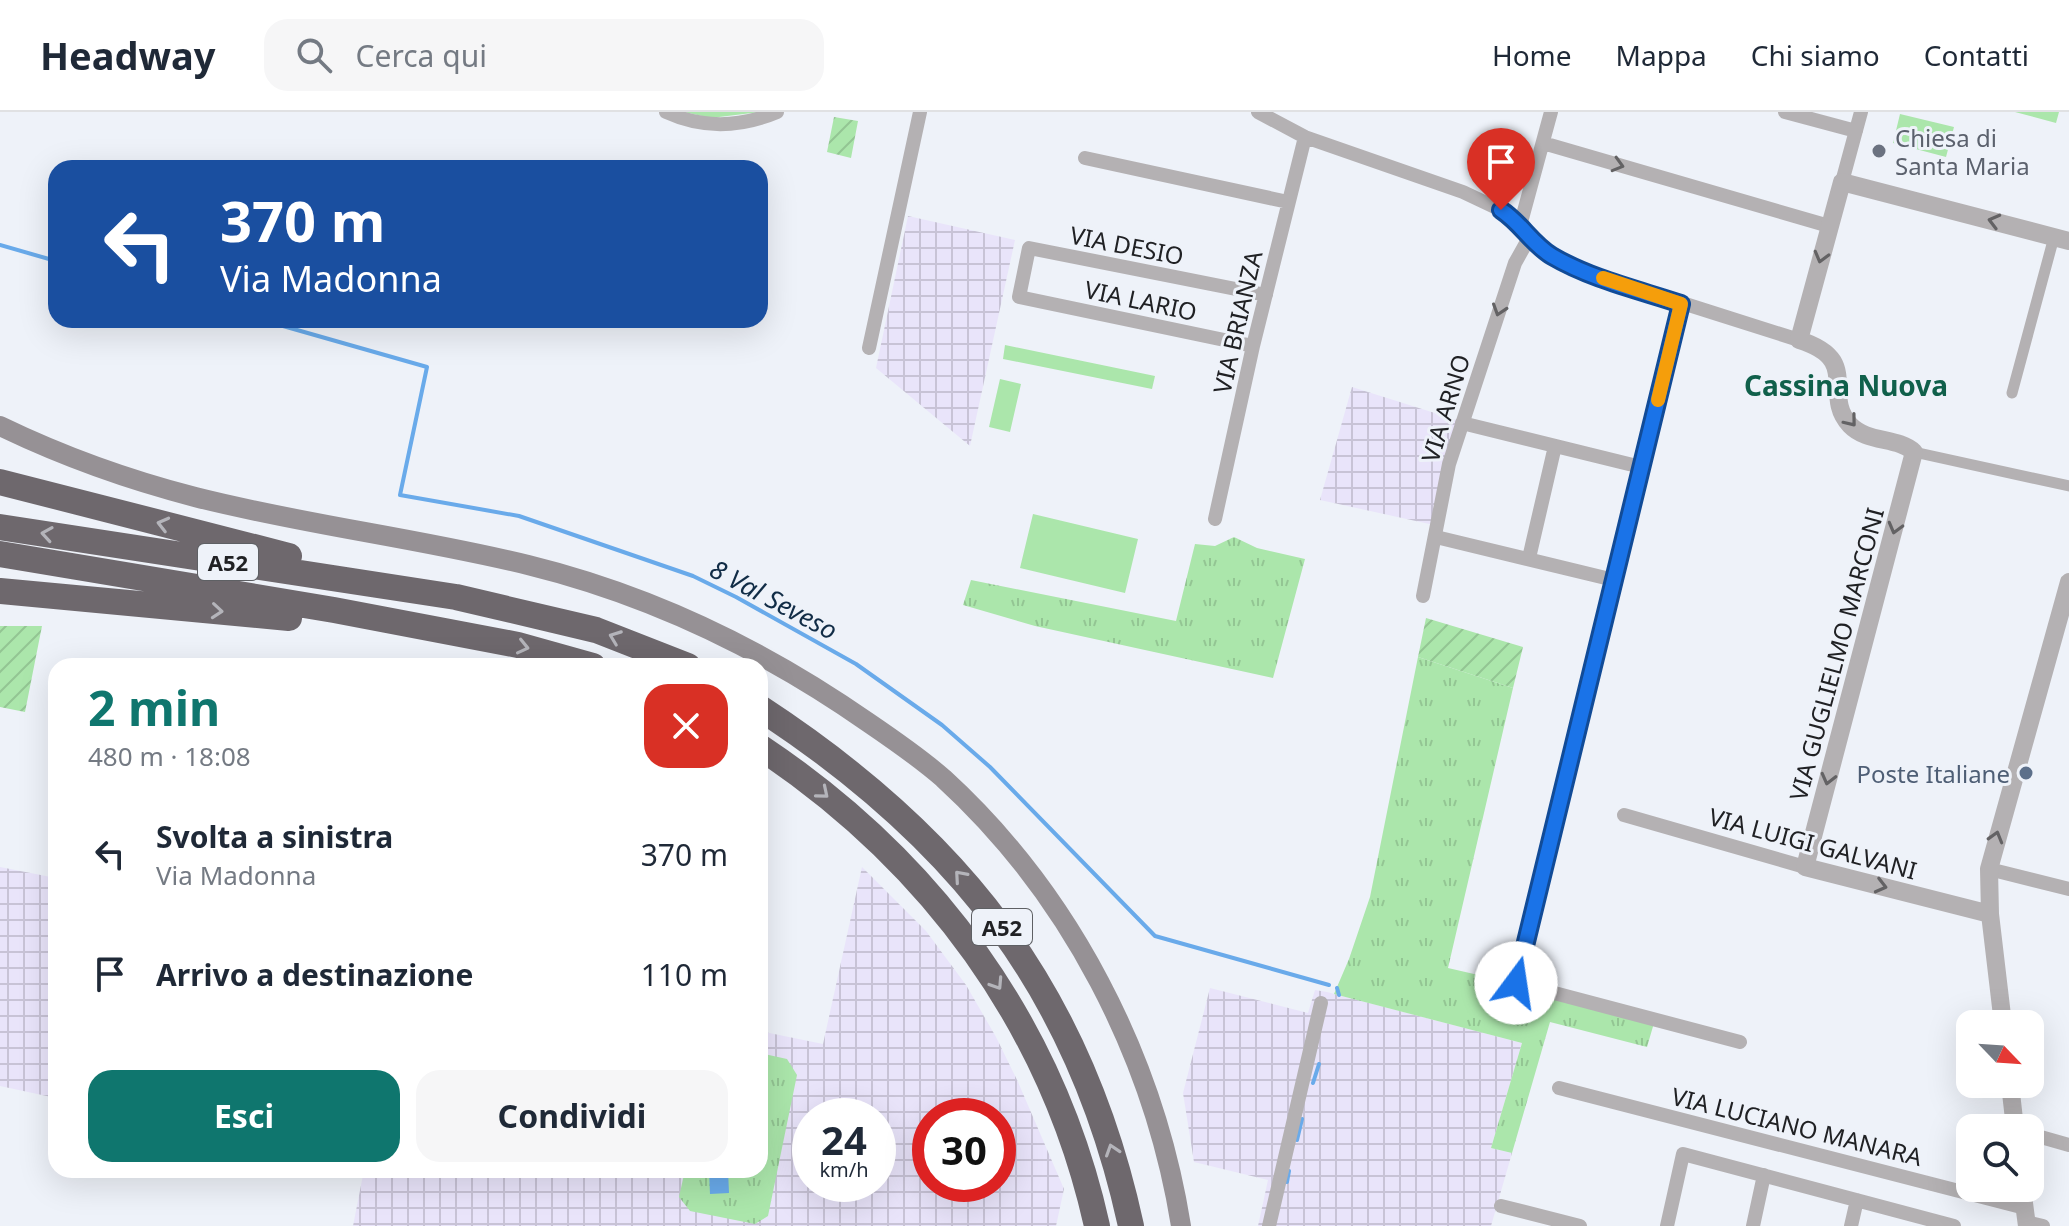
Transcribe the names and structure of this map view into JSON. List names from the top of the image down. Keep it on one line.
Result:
{"streets":{"highway":["A52"],"street":["VIA DESIO","VIA LARIO","VIA BRIANZA","VIA ARNO","VIA GUGLIELMO MARCONI","VIA LUIGI GALVANI","VIA LUCIANO MANARA"]},"crossings":[["VIA DESIO","VIA LARIO"],["VIA DESIO","VIA BRIANZA"],["VIA LARIO","VIA BRIANZA"],["VIA GUGLIELMO MARCONI","VIA LUIGI GALVANI"]],"one_way":["VIA ARNO","VIA GUGLIELMO MARCONI","VIA LUIGI GALVANI"],"districts":["Cassina Nuova"],"water":["8 Val Seveso"],"places":["Chiesa di Santa Maria","Poste Italiane"],"north":"bottom right","page":{"header":"Headway","search":"Cerca qui","nav":["Home","Mappa","Chi siamo","Contatti"],"turn":["370 m","Via Madonna"],"heading":["2 min","480 m · 18:08"],"list":[{"name":"Svolta a sinistra","note":"Via Madonna","value":"370 m"},{"name":"Arrivo a destinazione","value":"110 m"}],"buttons":["Esci","Condividi"],"speed":"24 km/h","limit":"30"}}
